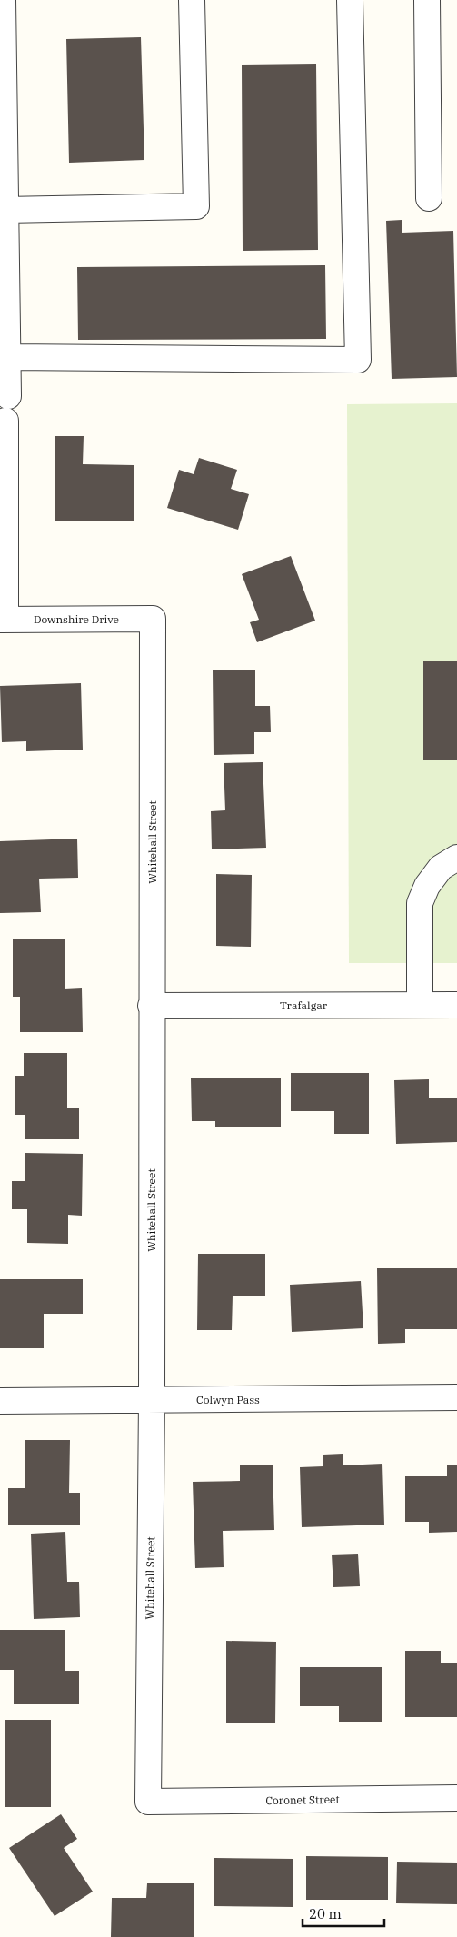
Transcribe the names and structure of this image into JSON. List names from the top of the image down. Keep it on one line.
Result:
{"streets":{"street":["Downshire Drive","Whitehall Street","Trafalgar","Colwyn Pass","Coronet Street"]},"crossings":[["Downshire Drive","Whitehall Street"],["Whitehall Street","Trafalgar"],["Whitehall Street","Colwyn Pass"],["Whitehall Street","Coronet Street"]],"scale_bar":"20 m"}
